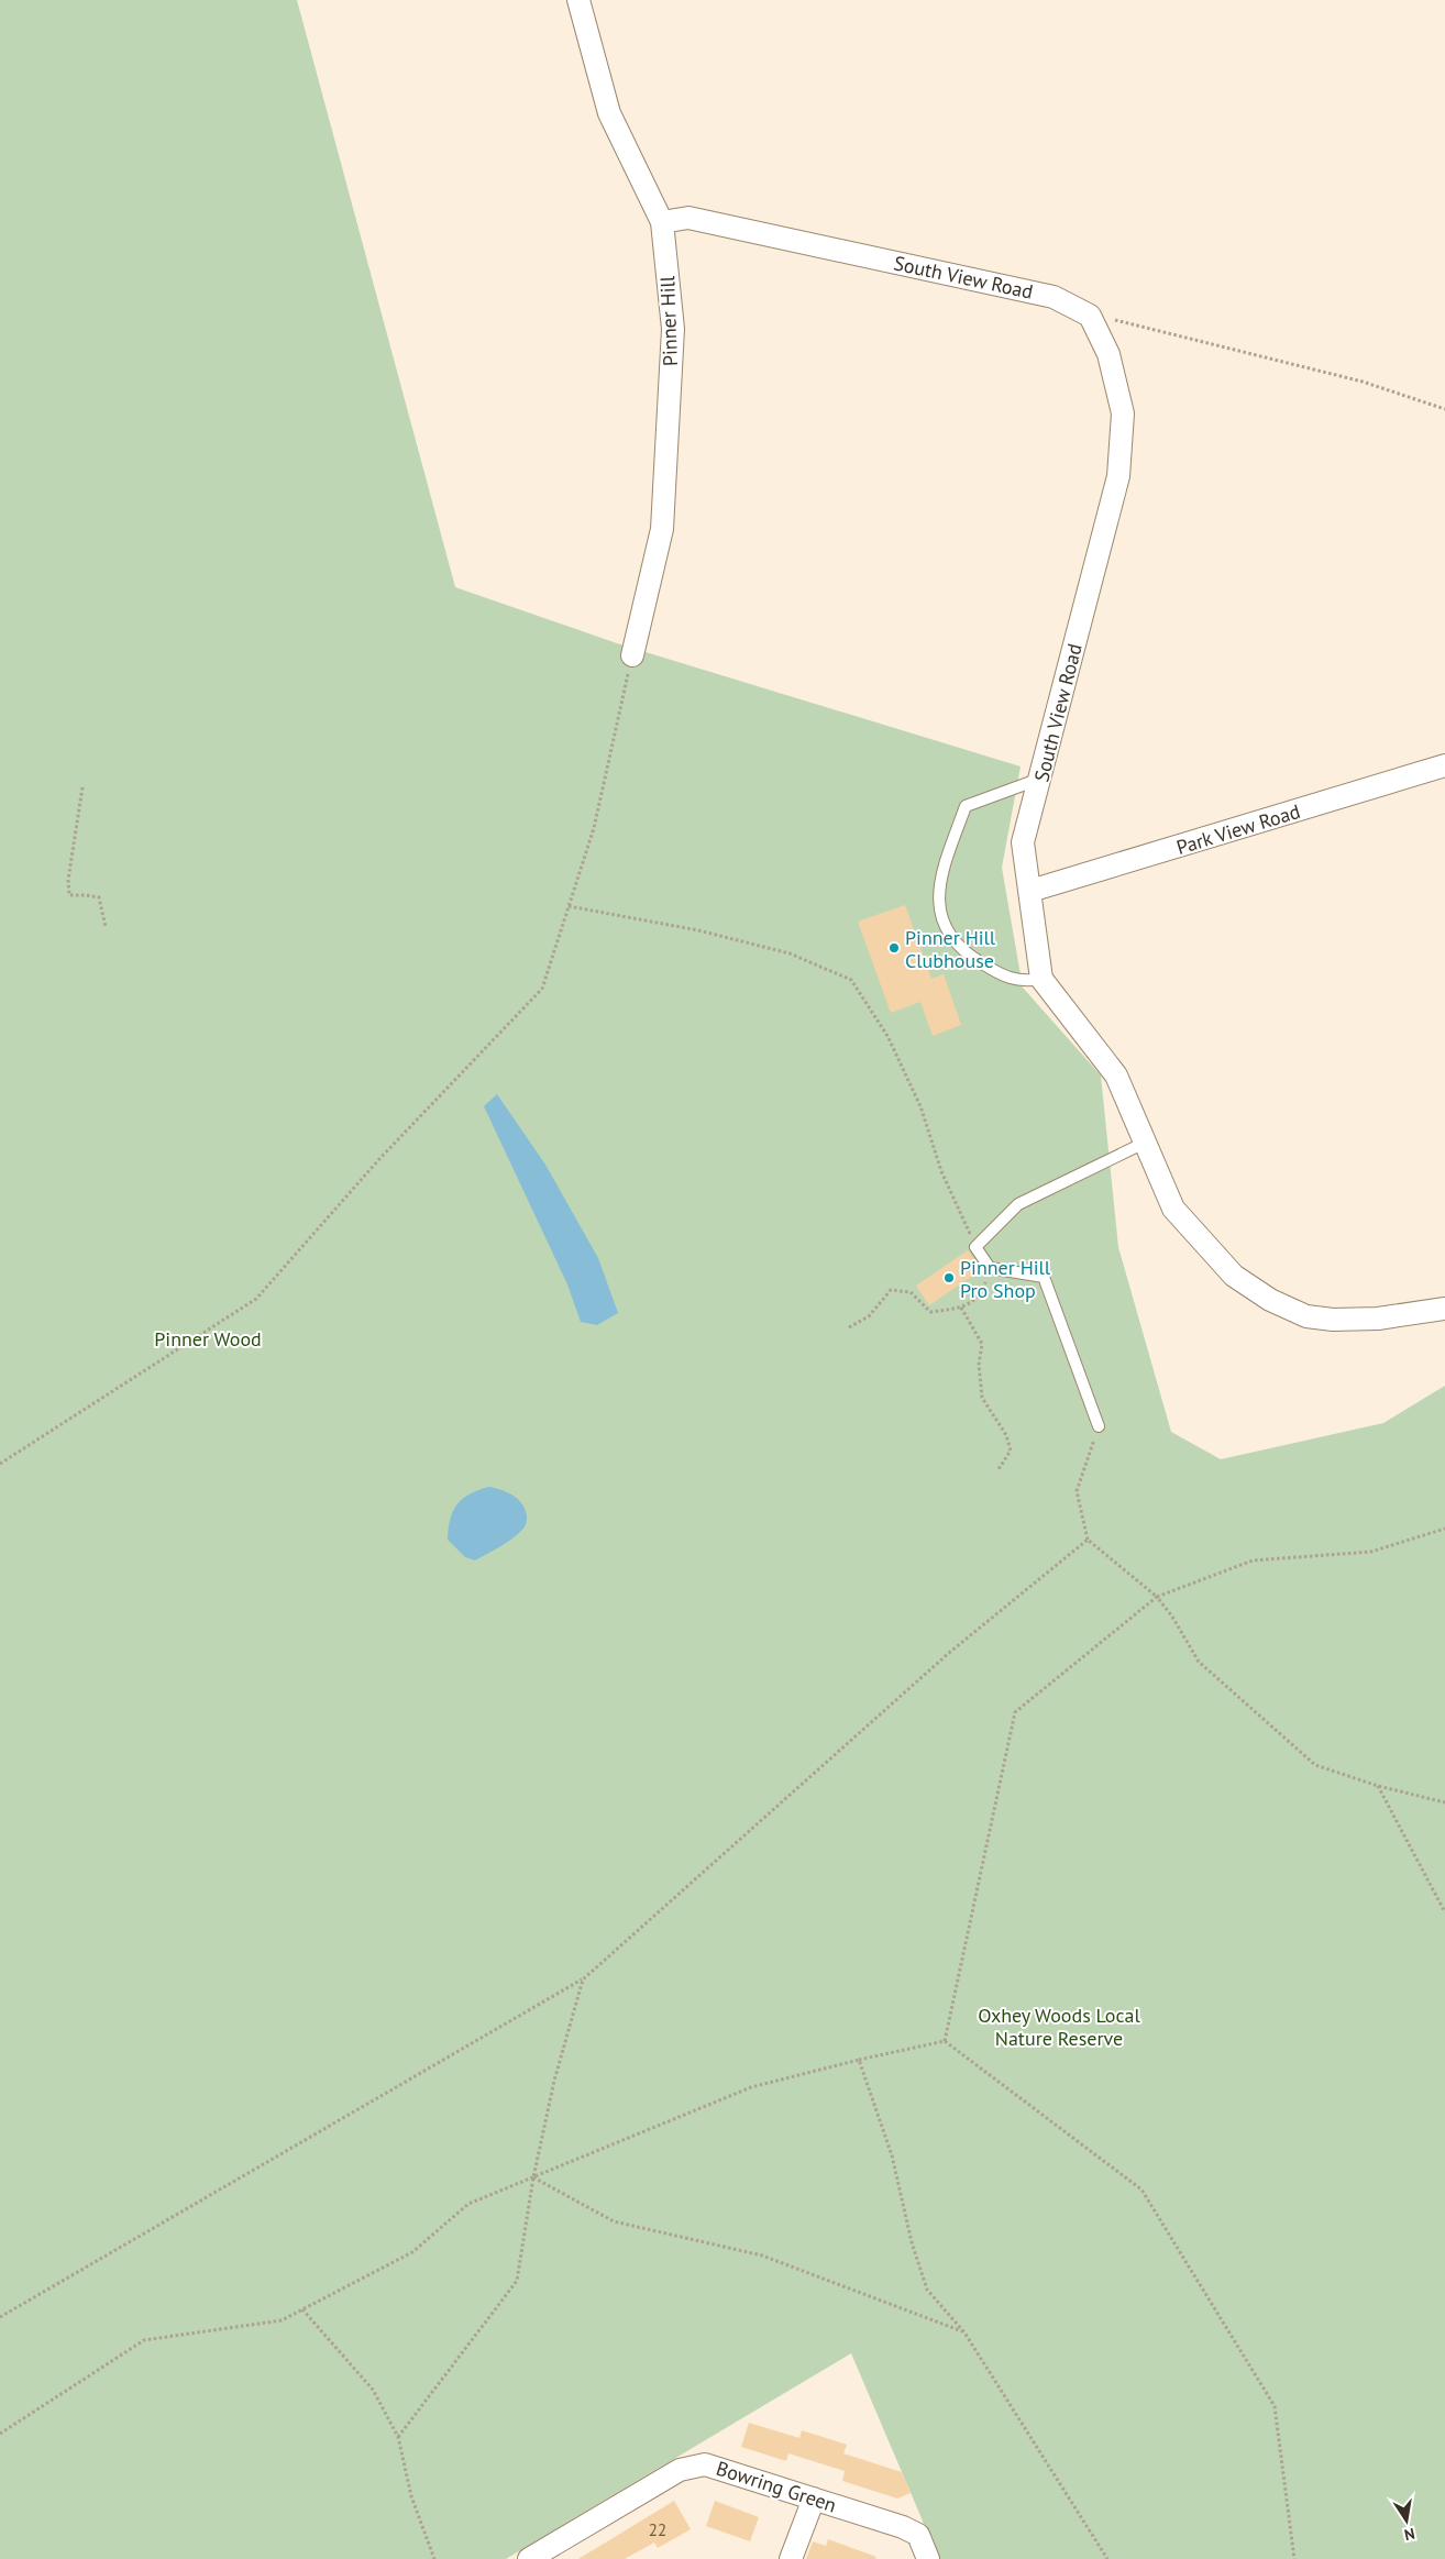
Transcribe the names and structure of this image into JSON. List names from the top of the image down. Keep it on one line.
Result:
{"streets":{"street":["South View Road","Pinner Hill","Park View Road","Bowring Green"]},"crossings":[["South View Road","Pinner Hill"],["South View Road","Park View Road"]],"parks":["Pinner Wood","Oxhey Woods Local Nature Reserve"],"places":["Pinner Hill Clubhouse","Pinner Hill Pro Shop"],"house_numbers":["22"],"north":"bottom"}
